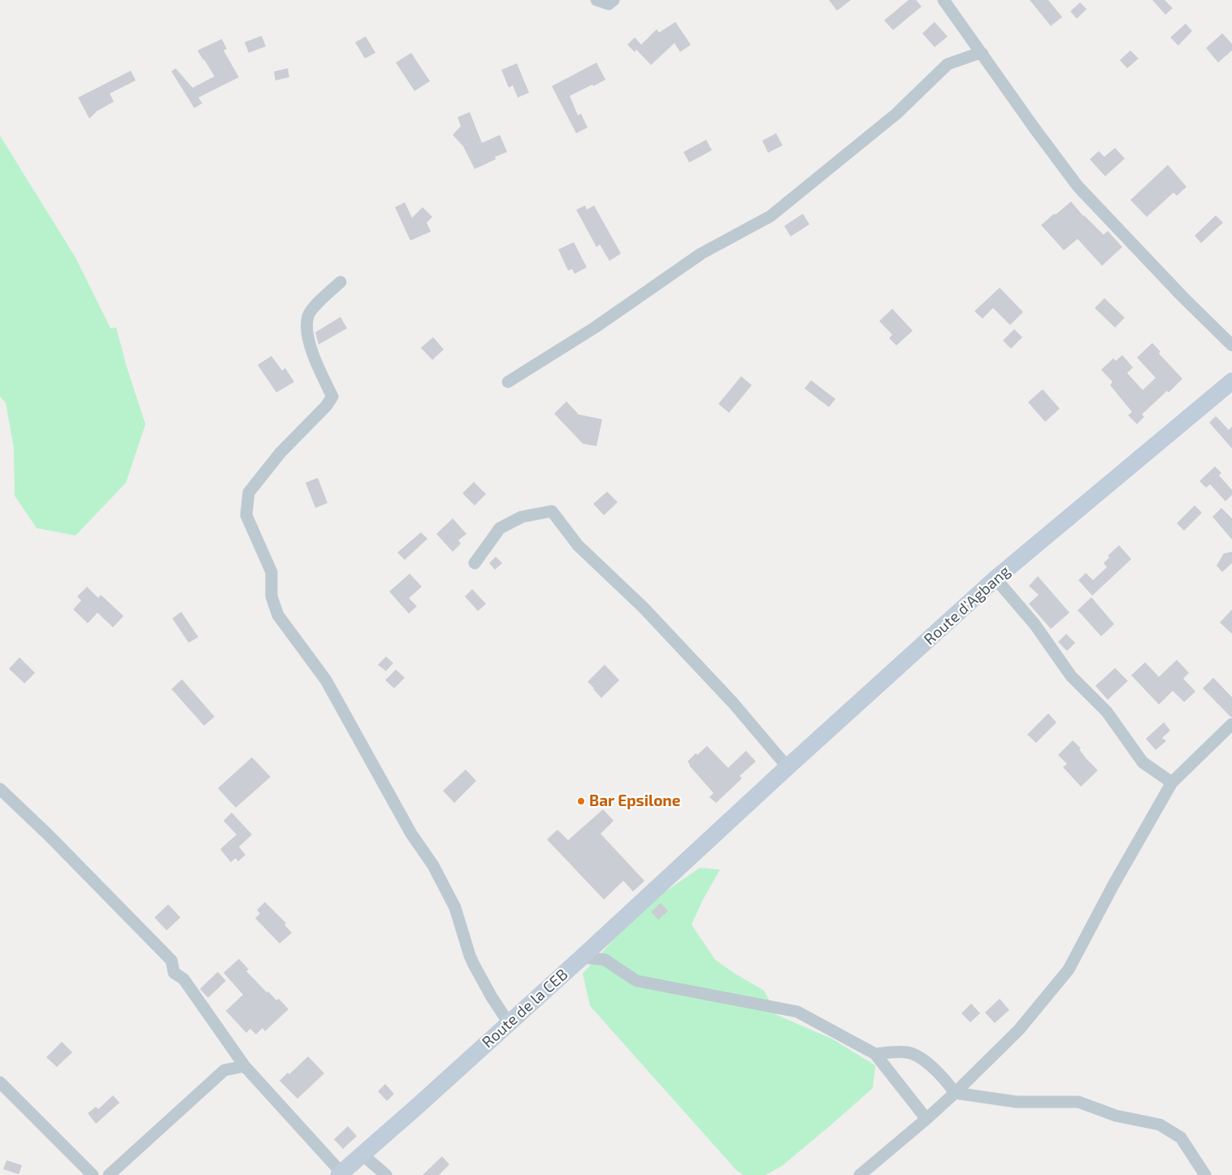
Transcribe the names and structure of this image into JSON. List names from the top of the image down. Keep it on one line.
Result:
{"streets":{"main road":["Route d'Agbang","Route de la CEB"]},"crossings":[["Route d'Agbang","Route de la CEB"]],"places":["Bar Epsilone"]}
